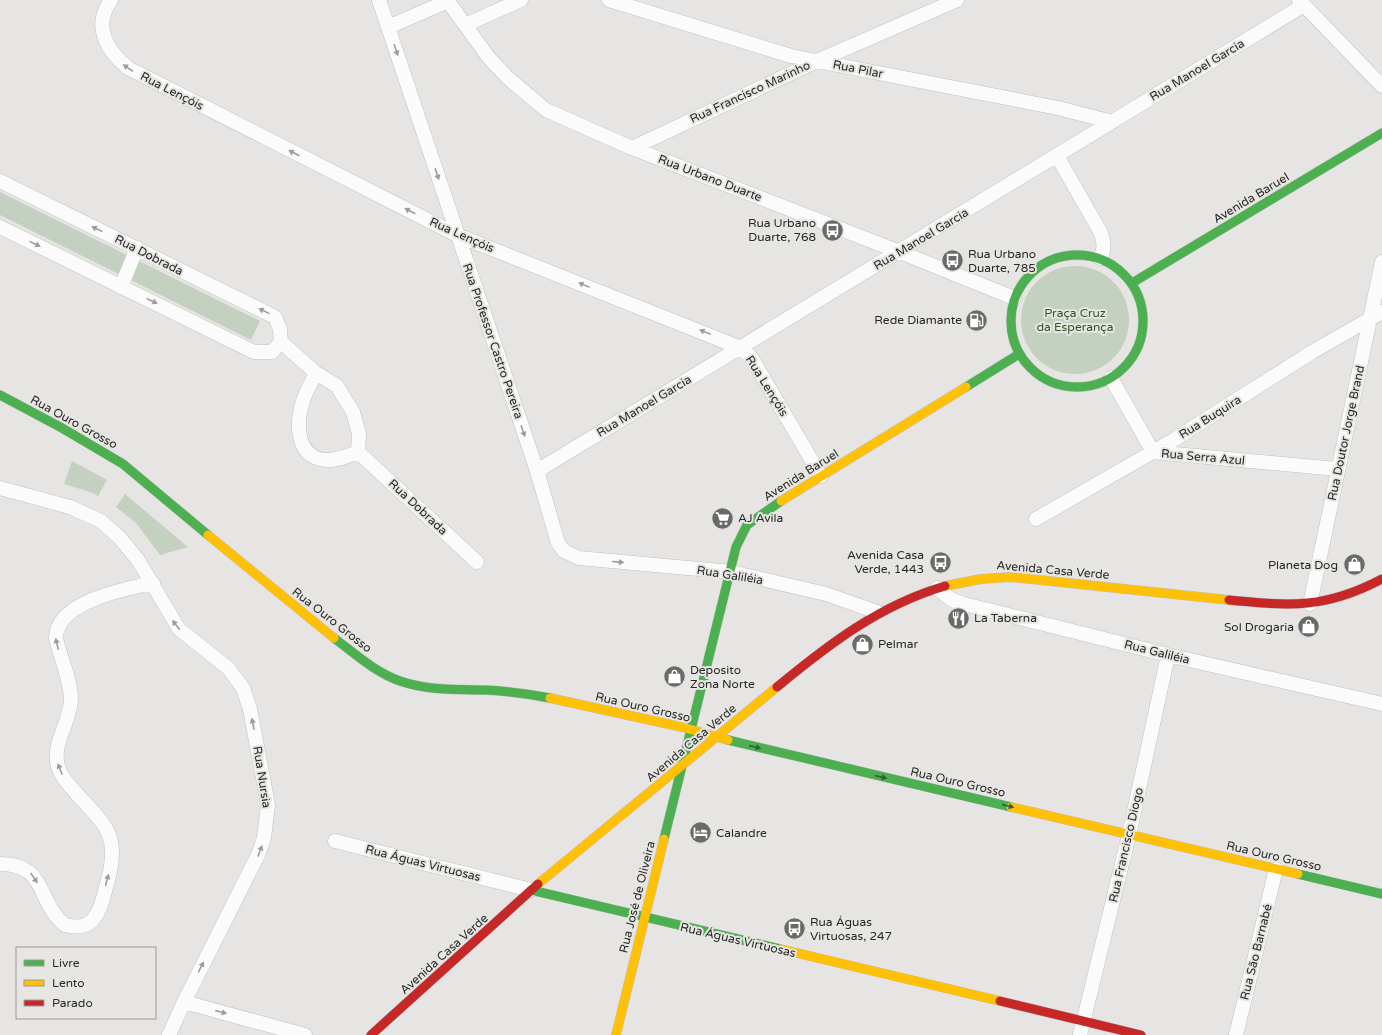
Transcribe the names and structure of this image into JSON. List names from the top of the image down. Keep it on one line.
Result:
{"streets":{"street":["Rua Pilar","Rua Manoel Garcia","Rua Lençóis","Rua Francisco Marinho","Rua Urbano Duarte","Avenida Baruel","Rua Dobrada","Rua Professor Castro Pereira","Rua Buquira","Rua Ouro Grosso","Rua Doutor Jorge Brand","Rua Serra Azul","Avenida Casa Verde","Rua Galiléia","Rua Nursia","Rua Francisco Diogo","Rua Águas Virtuosas","Rua José de Oliveira","Rua São Barnabé"]},"crossings":[["Rua Pilar","Rua Manoel Garcia"],["Rua Pilar","Rua Francisco Marinho"],["Rua Manoel Garcia","Rua Lençóis"],["Rua Manoel Garcia","Rua Urbano Duarte"],["Rua Manoel Garcia","Rua Professor Castro Pereira"],["Rua Lençóis","Avenida Baruel"],["Rua Lençóis","Rua Professor Castro Pereira"],["Rua Francisco Marinho","Rua Urbano Duarte"],["Rua Urbano Duarte","Avenida Baruel"],["Rua Urbano Duarte","Rua Serra Azul"],["Avenida Baruel","Rua Ouro Grosso"],["Avenida Baruel","Rua Serra Azul"],["Avenida Baruel","Avenida Casa Verde"],["Avenida Baruel","Rua Galiléia"],["Avenida Baruel","Rua José de Oliveira"],["Rua Professor Castro Pereira","Rua Galiléia"],["Rua Buquira","Rua Doutor Jorge Brand"],["Rua Buquira","Rua Serra Azul"],["Rua Ouro Grosso","Avenida Casa Verde"],["Rua Ouro Grosso","Rua Francisco Diogo"],["Rua Ouro Grosso","Rua São Barnabé"],["Rua Doutor Jorge Brand","Rua Serra Azul"],["Rua Doutor Jorge Brand","Avenida Casa Verde"],["Avenida Casa Verde","Rua Galiléia"],["Avenida Casa Verde","Rua Águas Virtuosas"],["Avenida Casa Verde","Rua José de Oliveira"],["Rua Galiléia","Rua Francisco Diogo"],["Rua Francisco Diogo","Rua Águas Virtuosas"],["Rua Águas Virtuosas","Rua José de Oliveira"]],"one_way":["Rua Lençóis","Rua Professor Castro Pereira","Rua Nursia"],"parks":["Praça Cruz da Esperança"],"places":{"bus stop":["Rua Urbano Duarte, 768","Rua Urbano Duarte, 785","Avenida Casa Verde, 1443","Rua Águas Virtuosas, 247"],"fuel station":["Rede Diamante"],"supermarket":["AJ Avila"],"shop":["Planeta Dog","Sol Drogaria","Pelmar","Deposito Zona Norte"],"restaurant":["La Taberna"],"hotel":["Calandre"]},"legend":["Livre","Lento","Parado"]}
